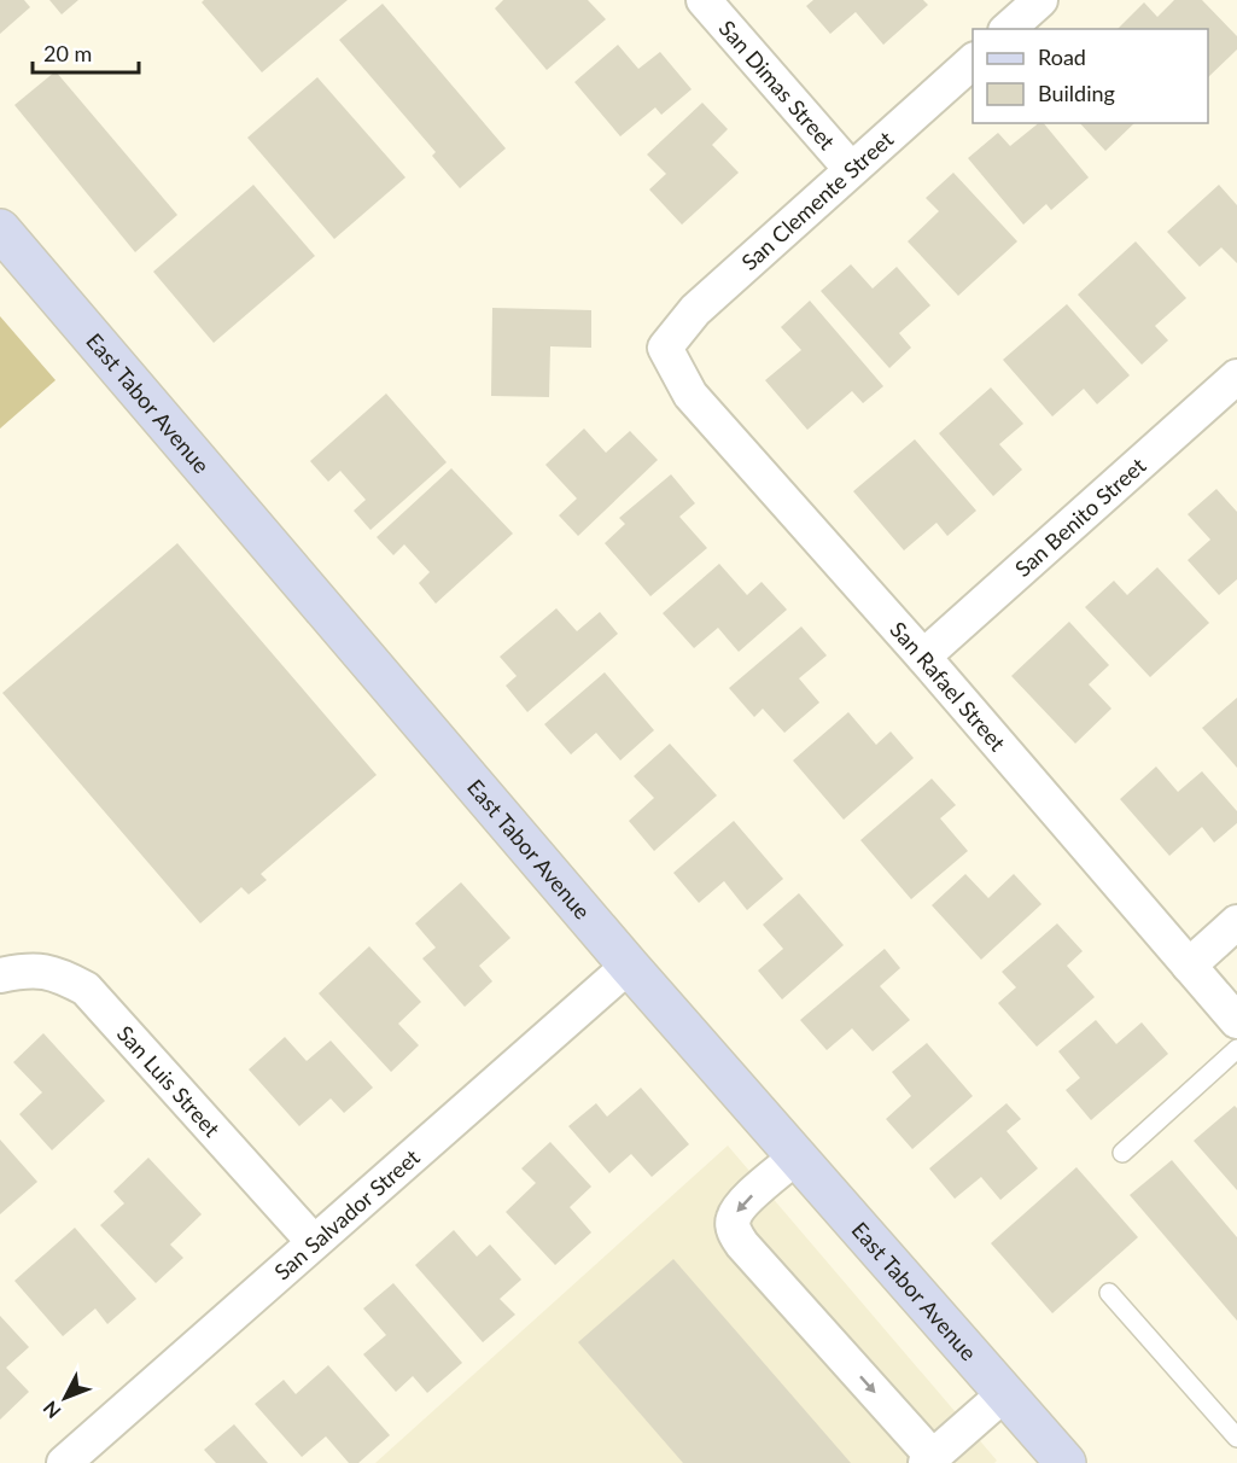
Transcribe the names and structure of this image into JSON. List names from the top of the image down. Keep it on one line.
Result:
{"streets":{"main road":["East Tabor Avenue"],"street":["San Dimas Street","San Clemente Street","San Benito Street","San Rafael Street","San Luis Street","San Salvador Street"]},"crossings":[["San Dimas Street","San Clemente Street"],["San Clemente Street","San Rafael Street"],["East Tabor Avenue","San Salvador Street"],["San Benito Street","San Rafael Street"],["San Luis Street","San Salvador Street"]],"legend":["Road","Building"],"scale_bar":"20 m","north":"bottom left"}
